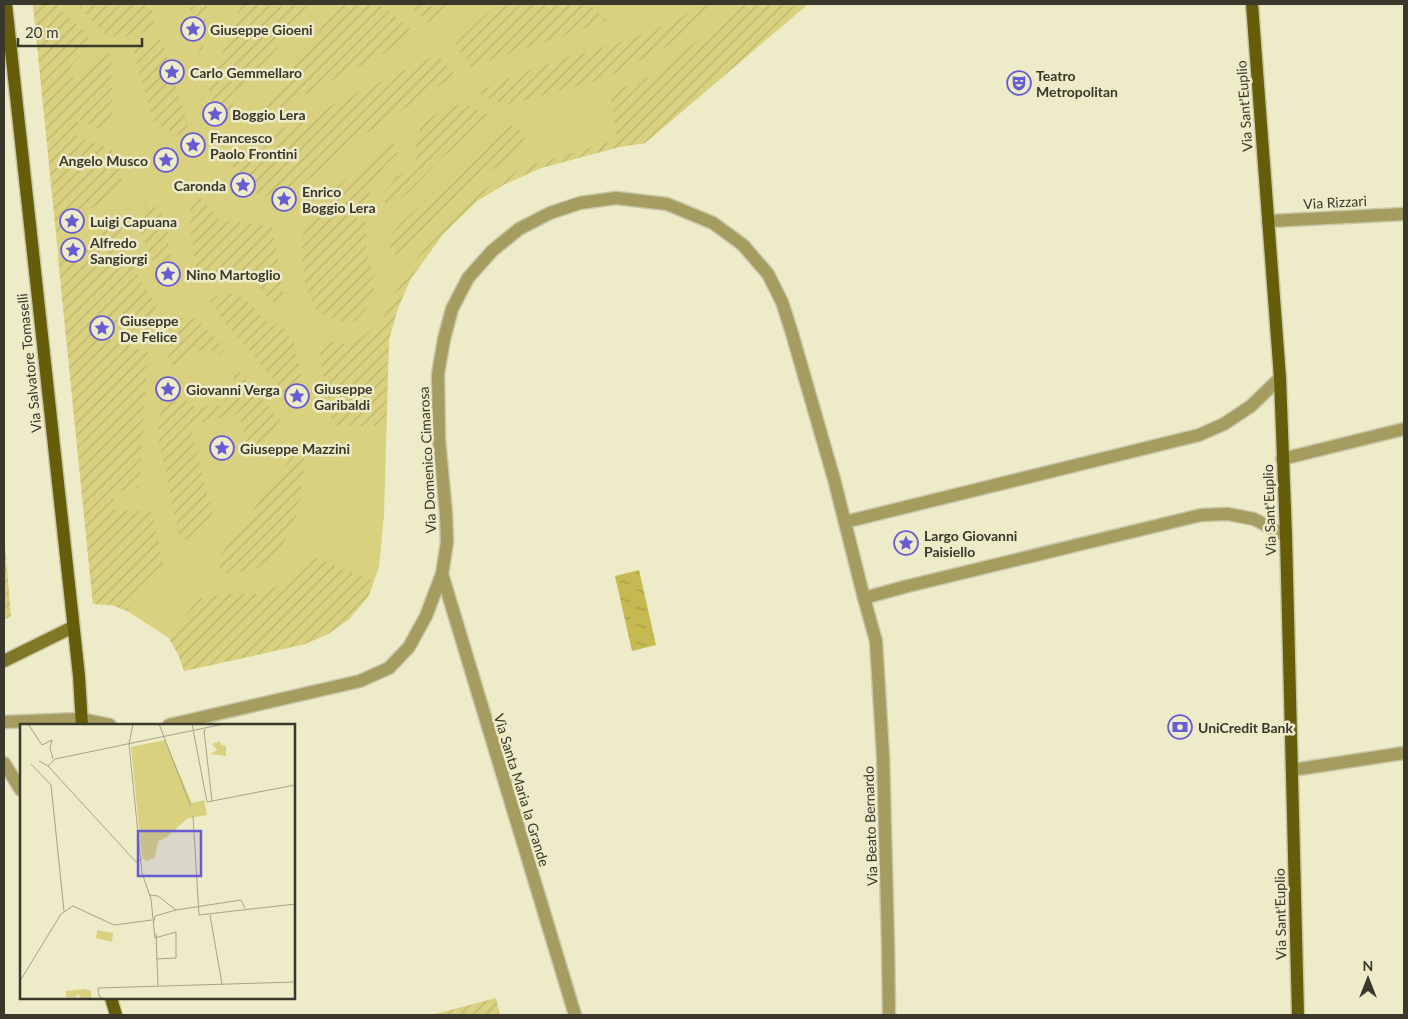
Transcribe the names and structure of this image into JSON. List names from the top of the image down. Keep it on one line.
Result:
{"streets":{"main road":["Via Sant'Euplio","Via Salvatore Tomaselli"],"street":["Via Rizzari","Via Domenico Cimarosa","Via Santa Maria la Grande","Via Beato Bernardo"]},"crossings":[["Via Sant'Euplio","Via Rizzari"],["Via Domenico Cimarosa","Via Santa Maria la Grande"],["Via Domenico Cimarosa","Via Beato Bernardo"]],"places":{"place":["Giuseppe Gioeni","Carlo Gemmellaro","Boggio Lera","Francesco Paolo Frontini","Angelo Musco","Caronda","Enrico Boggio Lera","Luigi Capuana","Alfredo Sangiorgi","Nino Martoglio","Giuseppe De Felice","Giovanni Verga","Giuseppe Garibaldi","Giuseppe Mazzini","Largo Giovanni Paisiello"],"theatre":["Teatro Metropolitan"],"bank":["UniCredit Bank"]},"scale_bar":"20 m","north":"top"}
